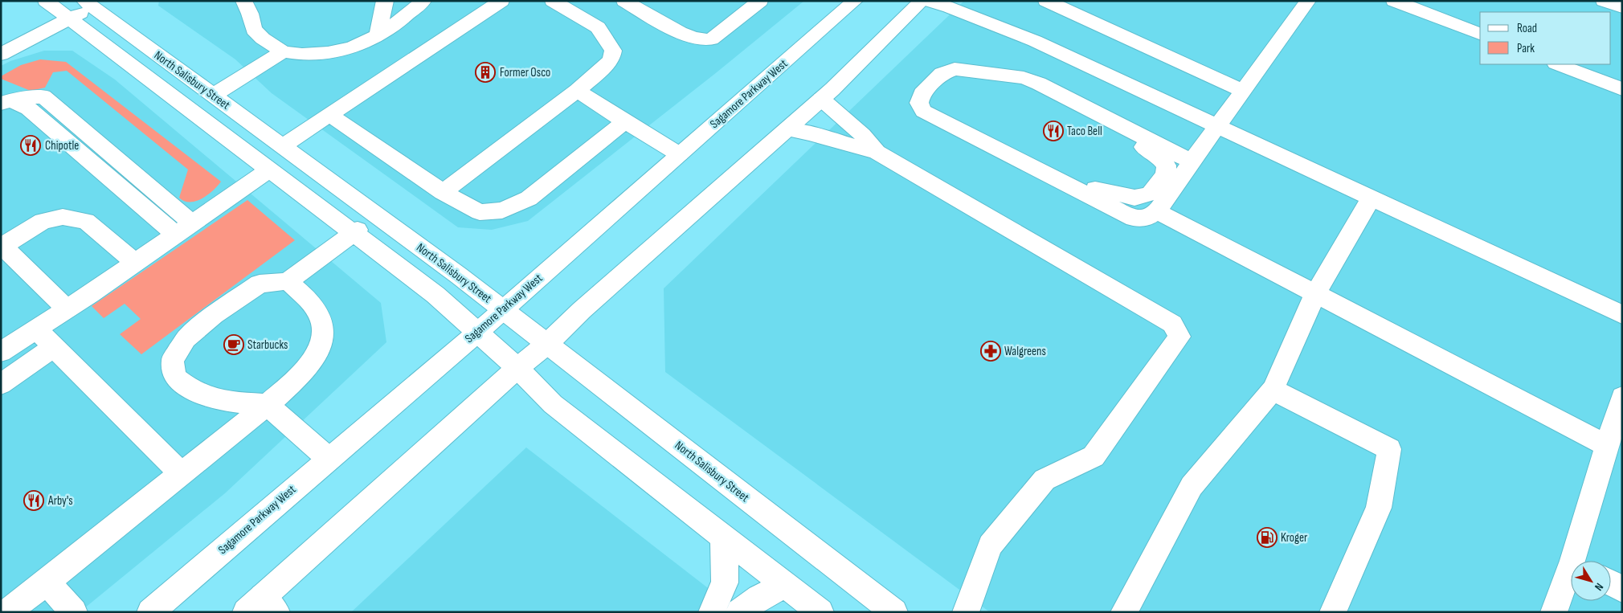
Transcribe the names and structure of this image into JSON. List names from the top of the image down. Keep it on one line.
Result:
{"streets":{"main road":["North Salisbury Street","Sagamore Parkway West"]},"crossings":[["North Salisbury Street","Sagamore Parkway West"]],"places":{"building":["Former Osco"],"restaurant":["Taco Bell","Chipotle","Arby's"],"cafe":["Starbucks"],"pharmacy":["Walgreens"],"fuel station":["Kroger"]},"legend":["Road","Park"],"north":"bottom right"}
